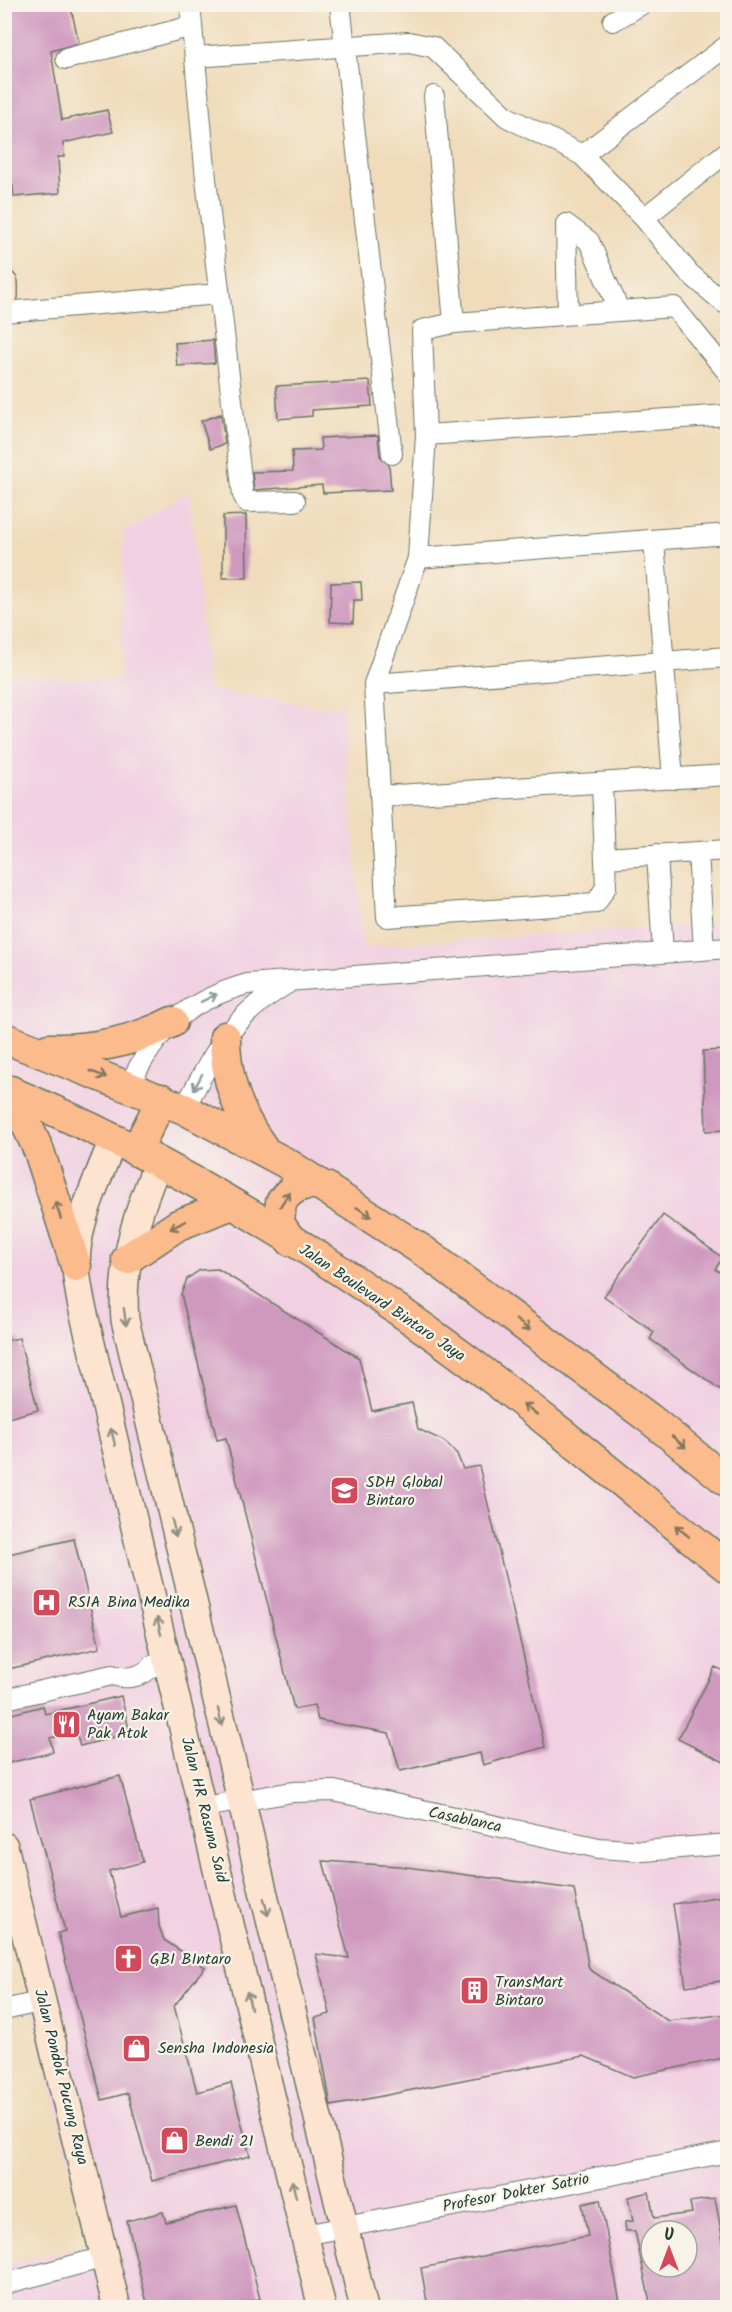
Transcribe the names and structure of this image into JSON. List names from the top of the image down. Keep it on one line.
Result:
{"streets":{"main road":["Jalan Boulevard Bintaro Jaya"],"street":["Jalan HR Rasuna Said","Casablanca","Jalan Pondok Pucung Raya","Profesor Dokter Satrio"]},"crossings":[["Jalan Boulevard Bintaro Jaya","Jalan HR Rasuna Said"],["Jalan HR Rasuna Said","Casablanca"],["Jalan HR Rasuna Said","Profesor Dokter Satrio"]],"places":{"school or university":["SDH Global Bintaro"],"hospital":["RSIA Bina Medika"],"restaurant":["Ayam Bakar Pak Atok"],"church":["GBI BIntaro"],"building":["TransMart Bintaro"],"shop":["Sensha Indonesia","Bendi 21"]},"north":"top"}
